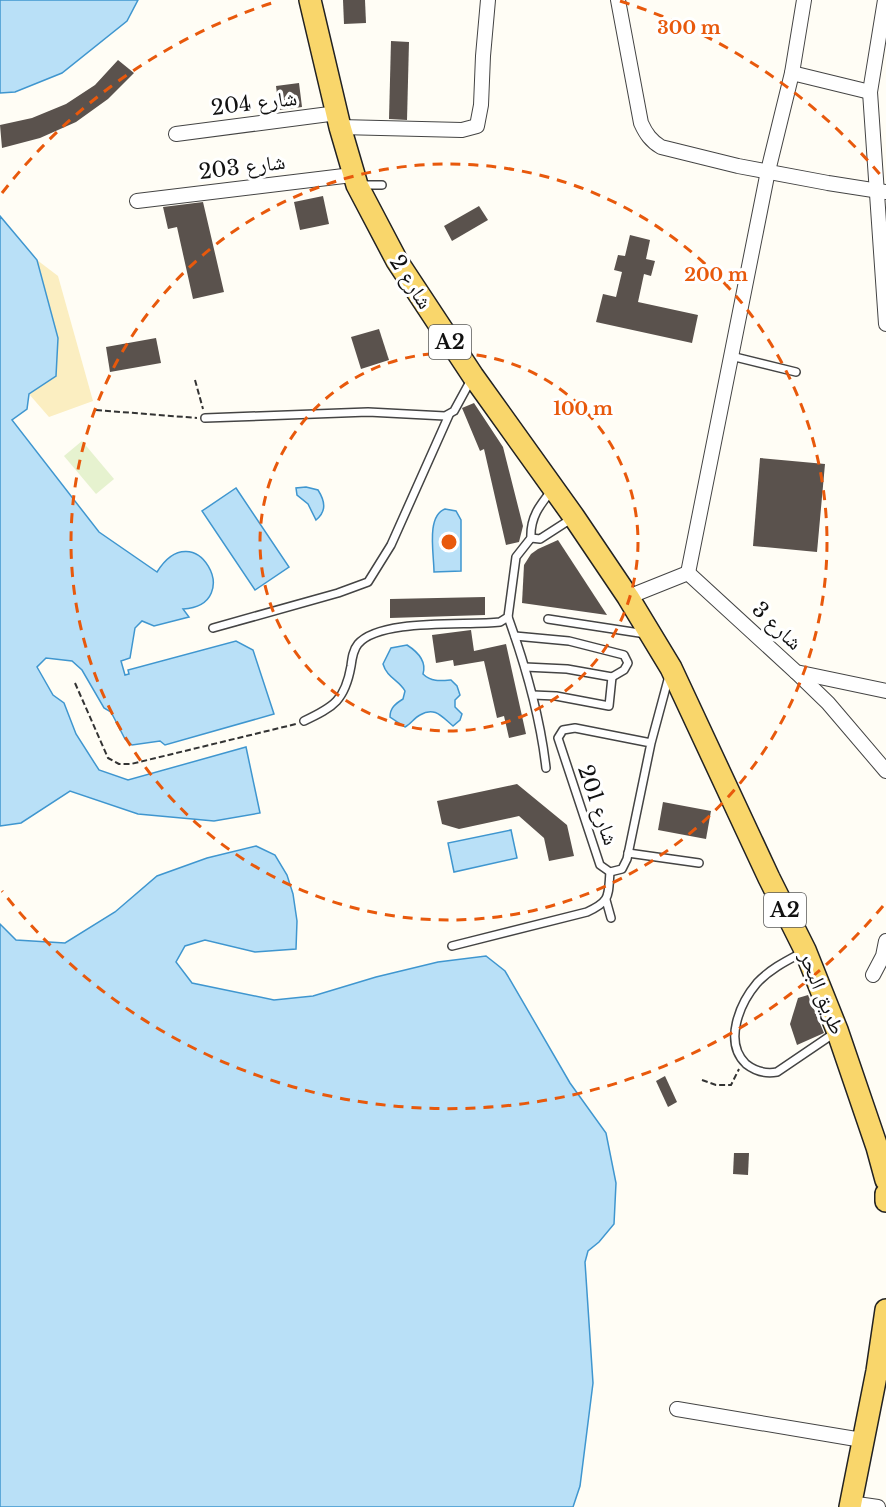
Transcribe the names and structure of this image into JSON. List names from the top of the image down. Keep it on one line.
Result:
{"streets":{"main road":["شارع 2","A2","طريق البحر"],"street":["شارع 204","شارع 203","شارع 3"],"lane":["شارع 201"]},"crossings":[["شارع 204","شارع 2"],["شارع 203","شارع 2"],["شارع 2","شارع 201"],["شارع 2","طريق البحر"],["شارع 201","طريق البحر"]],"rings":["300 m","200 m","100 m"]}
